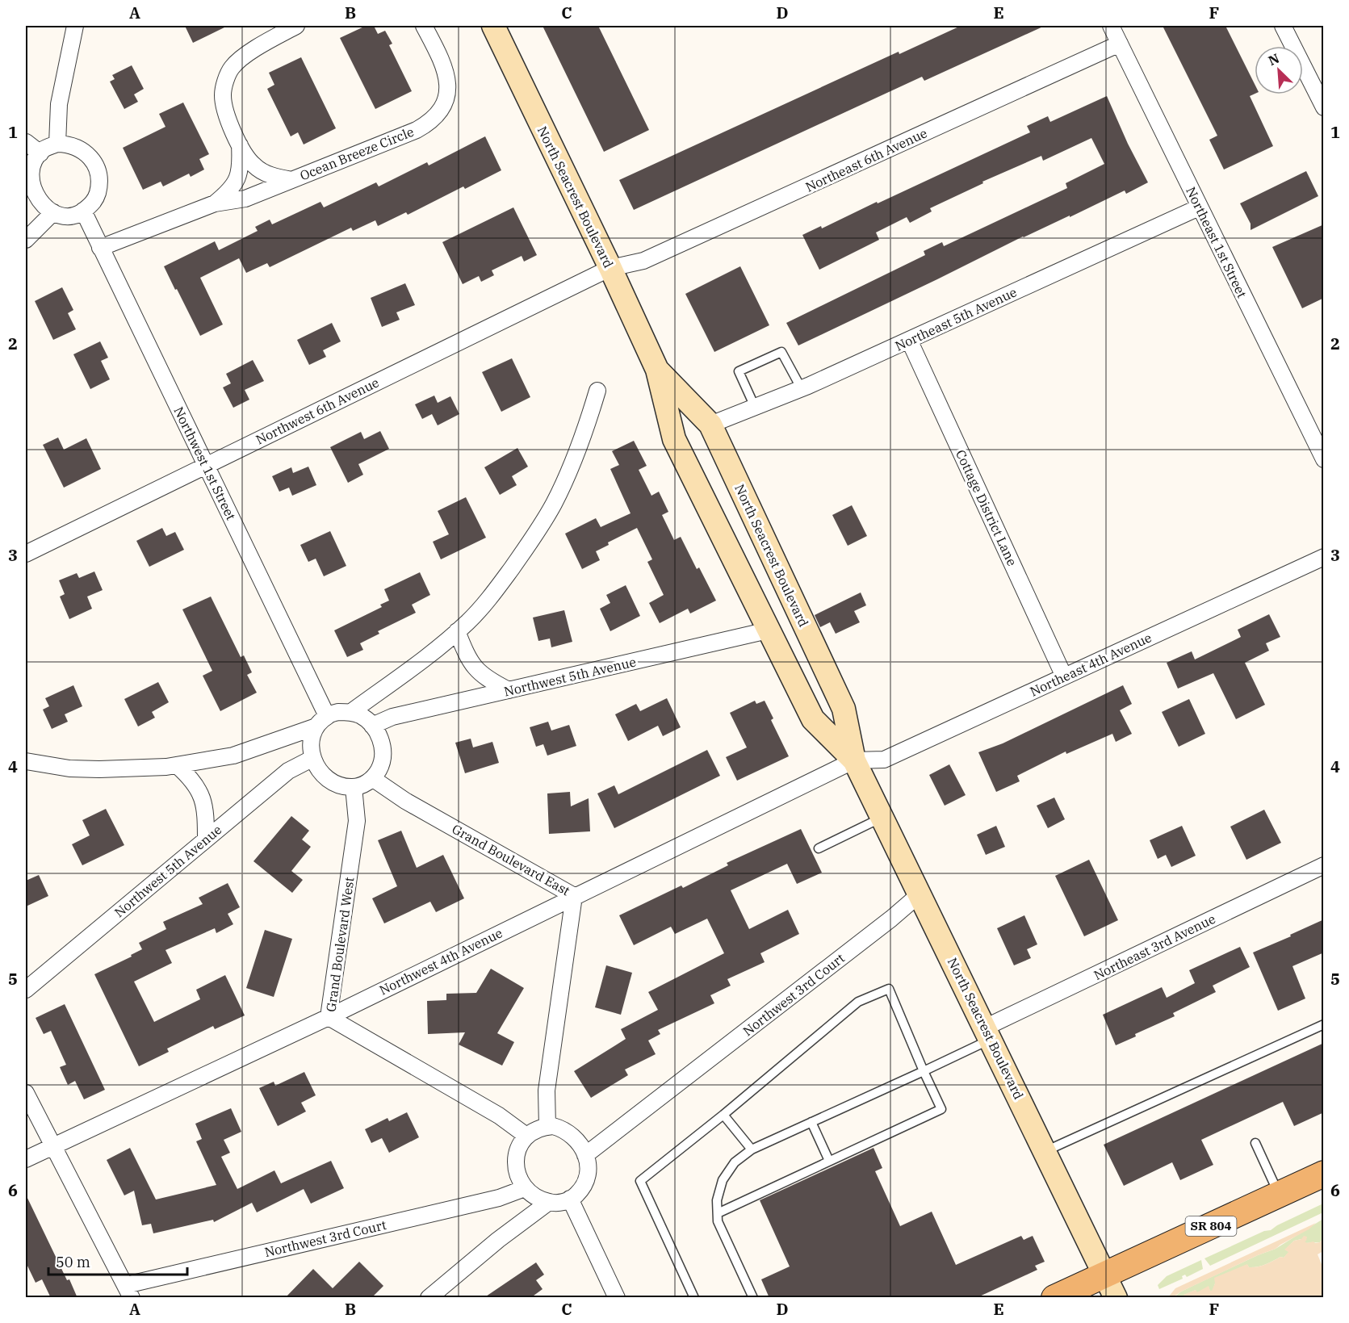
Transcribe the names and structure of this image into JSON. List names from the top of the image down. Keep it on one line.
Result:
{"streets":{"main road":["SR 804"],"street":["Ocean Breeze Circle","Northeast 6th Avenue","North Seacrest Boulevard","Northeast 1st Street","Northeast 5th Avenue","Northwest 6th Avenue","Northwest 1st Street","Cottage District Lane","Northeast 4th Avenue","Northwest 5th Avenue","Grand Boulevard East","Grand Boulevard West","Northeast 3rd Avenue","Northwest 4th Avenue","Northwest 3rd Court"]},"crossings":[["Ocean Breeze Circle","Northwest 1st Street"],["Northeast 6th Avenue","North Seacrest Boulevard"],["Northeast 6th Avenue","Northeast 1st Street"],["Northeast 6th Avenue","Northwest 6th Avenue"],["North Seacrest Boulevard","Northeast 5th Avenue"],["North Seacrest Boulevard","Northwest 6th Avenue"],["North Seacrest Boulevard","Northeast 4th Avenue"],["North Seacrest Boulevard","Northwest 5th Avenue"],["North Seacrest Boulevard","Northeast 3rd Avenue"],["North Seacrest Boulevard","Northwest 4th Avenue"],["North Seacrest Boulevard","Northwest 3rd Court"],["North Seacrest Boulevard","SR 804"],["Northeast 1st Street","Northeast 5th Avenue"],["Northeast 5th Avenue","Cottage District Lane"],["Northwest 6th Avenue","Northwest 1st Street"],["Northwest 1st Street","Northwest 5th Avenue"],["Northwest 1st Street","Grand Boulevard East"],["Northwest 1st Street","Grand Boulevard West"],["Cottage District Lane","Northeast 4th Avenue"],["Northeast 4th Avenue","Northwest 4th Avenue"],["Northwest 5th Avenue","Grand Boulevard East"],["Northwest 5th Avenue","Grand Boulevard West"],["Grand Boulevard East","Grand Boulevard West"],["Grand Boulevard East","Northwest 4th Avenue"],["Grand Boulevard East","Northwest 3rd Court"],["Grand Boulevard West","Northwest 4th Avenue"],["Grand Boulevard West","Northwest 3rd Court"]],"scale_bar":"50 m","north":"top left","grid":{"columns":["A","B","C","D","E","F"],"rows":["1","2","3","4","5","6"]}}
